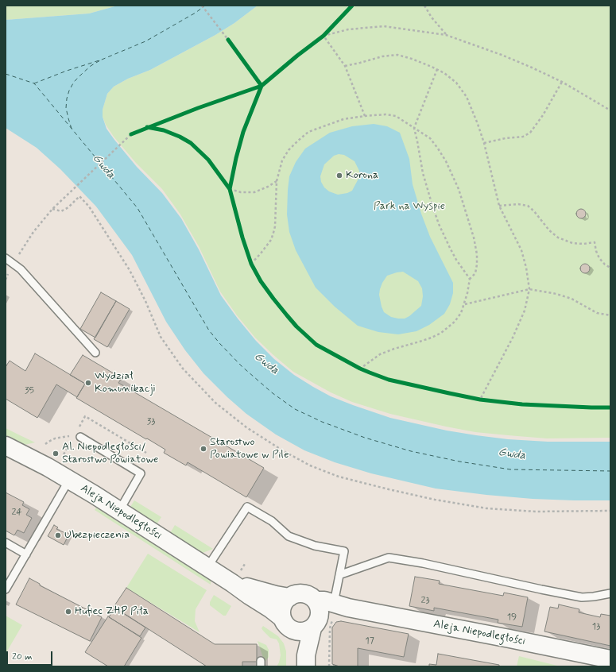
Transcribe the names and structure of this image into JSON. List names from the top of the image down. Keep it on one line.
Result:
{"streets":{"street":["Aleja Niepodległości"]},"water":["Gwda"],"parks":["Park na Wyspie"],"places":["Korona","Wydział Komunikacji","Starostwo Powiatowe w Pile","Al. Niepodległości/ Starostwo Powiatowe","Ubezpieczenia","Hufiec ZHP Piła"],"house_numbers":["35","33","24","23","19","13","17"],"scale_bar":"20 m"}
